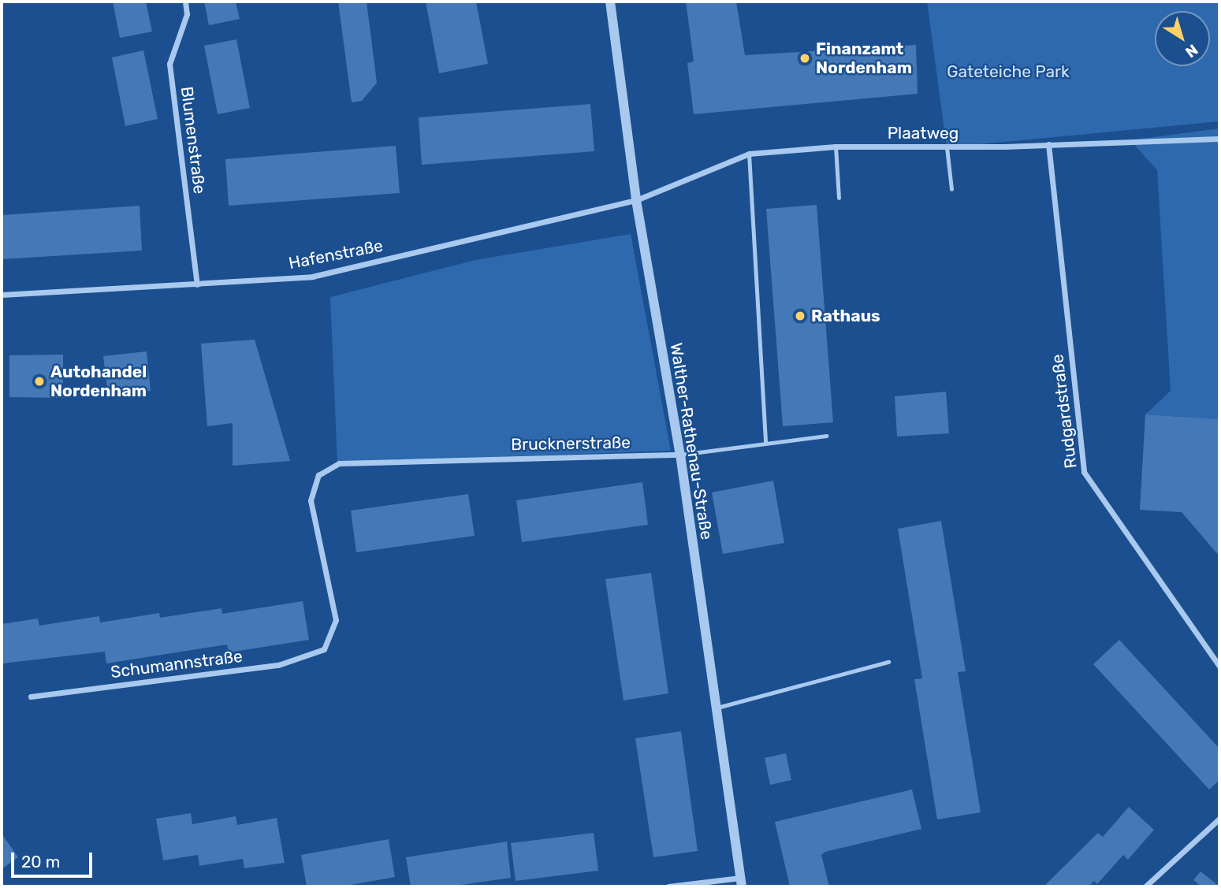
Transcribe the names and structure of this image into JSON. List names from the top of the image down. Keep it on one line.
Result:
{"streets":{"street":["Plaatweg","Blumenstraße","Hafenstraße","Rudgardstraße","Walther-Rathenau-Straße","Brucknerstraße","Schumannstraße"]},"crossings":[["Plaatweg","Hafenstraße"],["Plaatweg","Rudgardstraße"],["Plaatweg","Walther-Rathenau-Straße"],["Blumenstraße","Hafenstraße"],["Hafenstraße","Walther-Rathenau-Straße"],["Walther-Rathenau-Straße","Brucknerstraße"],["Brucknerstraße","Schumannstraße"]],"parks":["Gateteiche Park"],"places":["Finanzamt Nordenham","Rathaus","Autohandel Nordenham"],"scale_bar":"20 m","north":"bottom right"}
